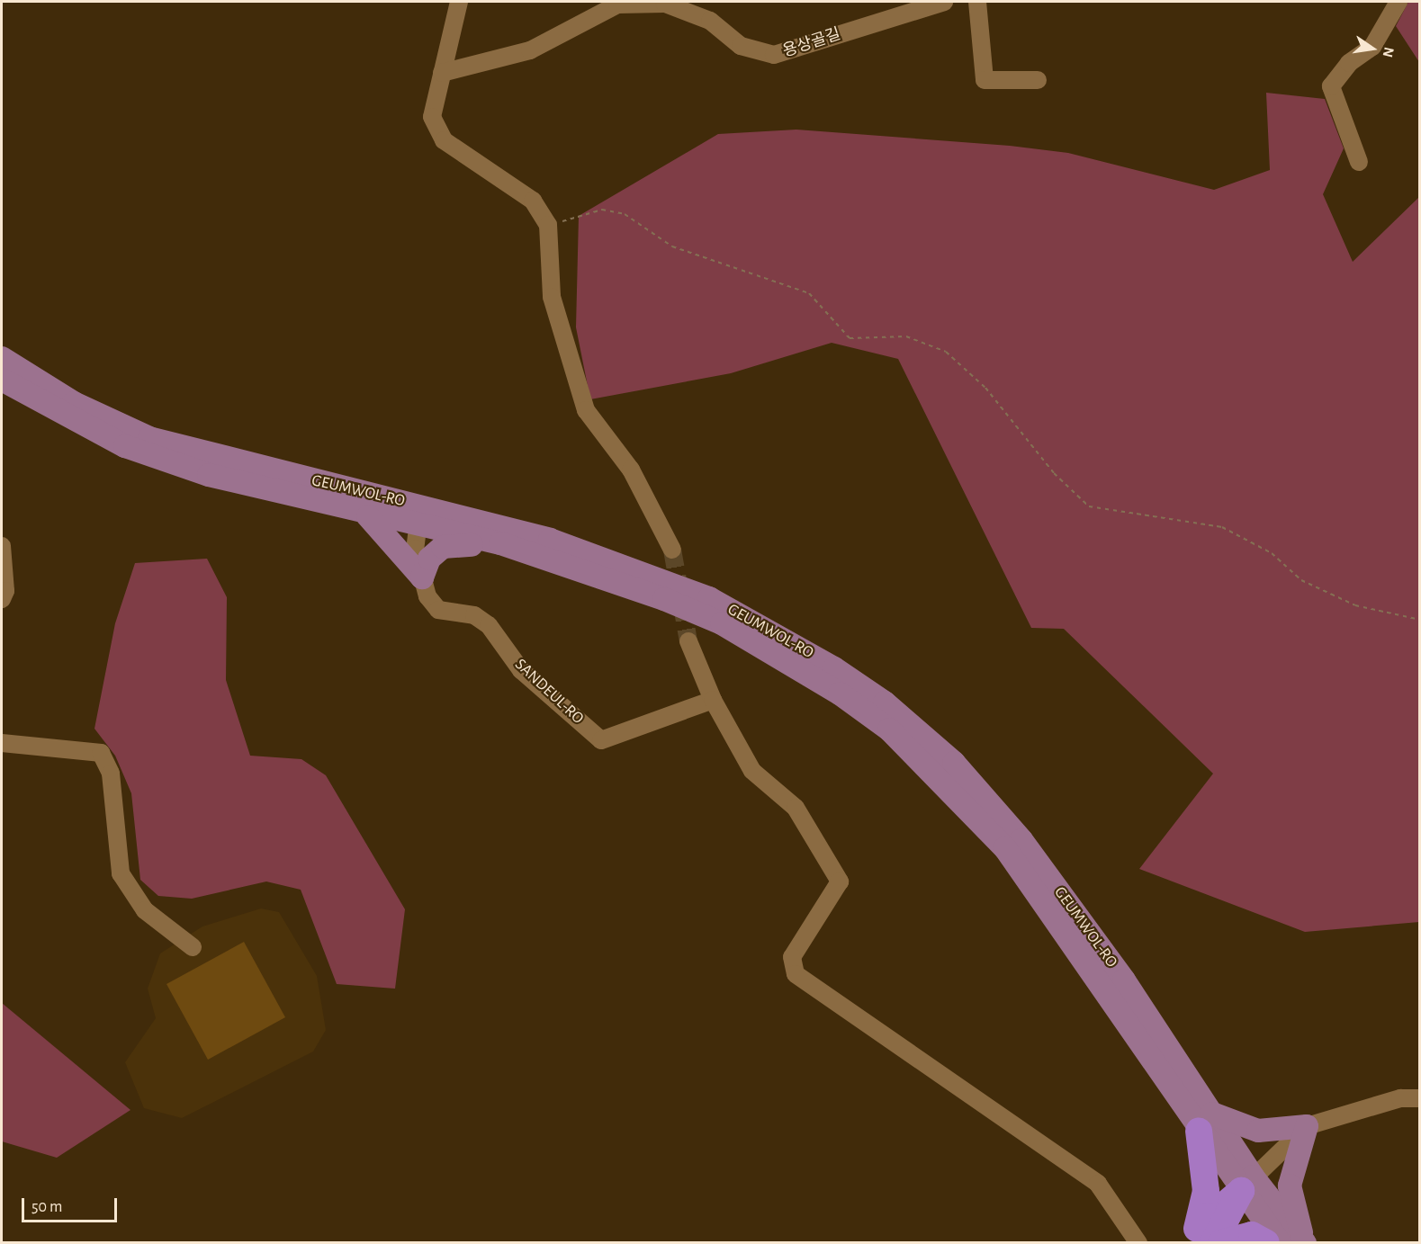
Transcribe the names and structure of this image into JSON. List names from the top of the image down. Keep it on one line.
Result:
{"streets":{"main road":["GEUMWOL-RO"],"street":["용상골길","SANDEUL-RO"]},"crossings":[["GEUMWOL-RO","SANDEUL-RO"]],"scale_bar":"50 m","north":"right"}
